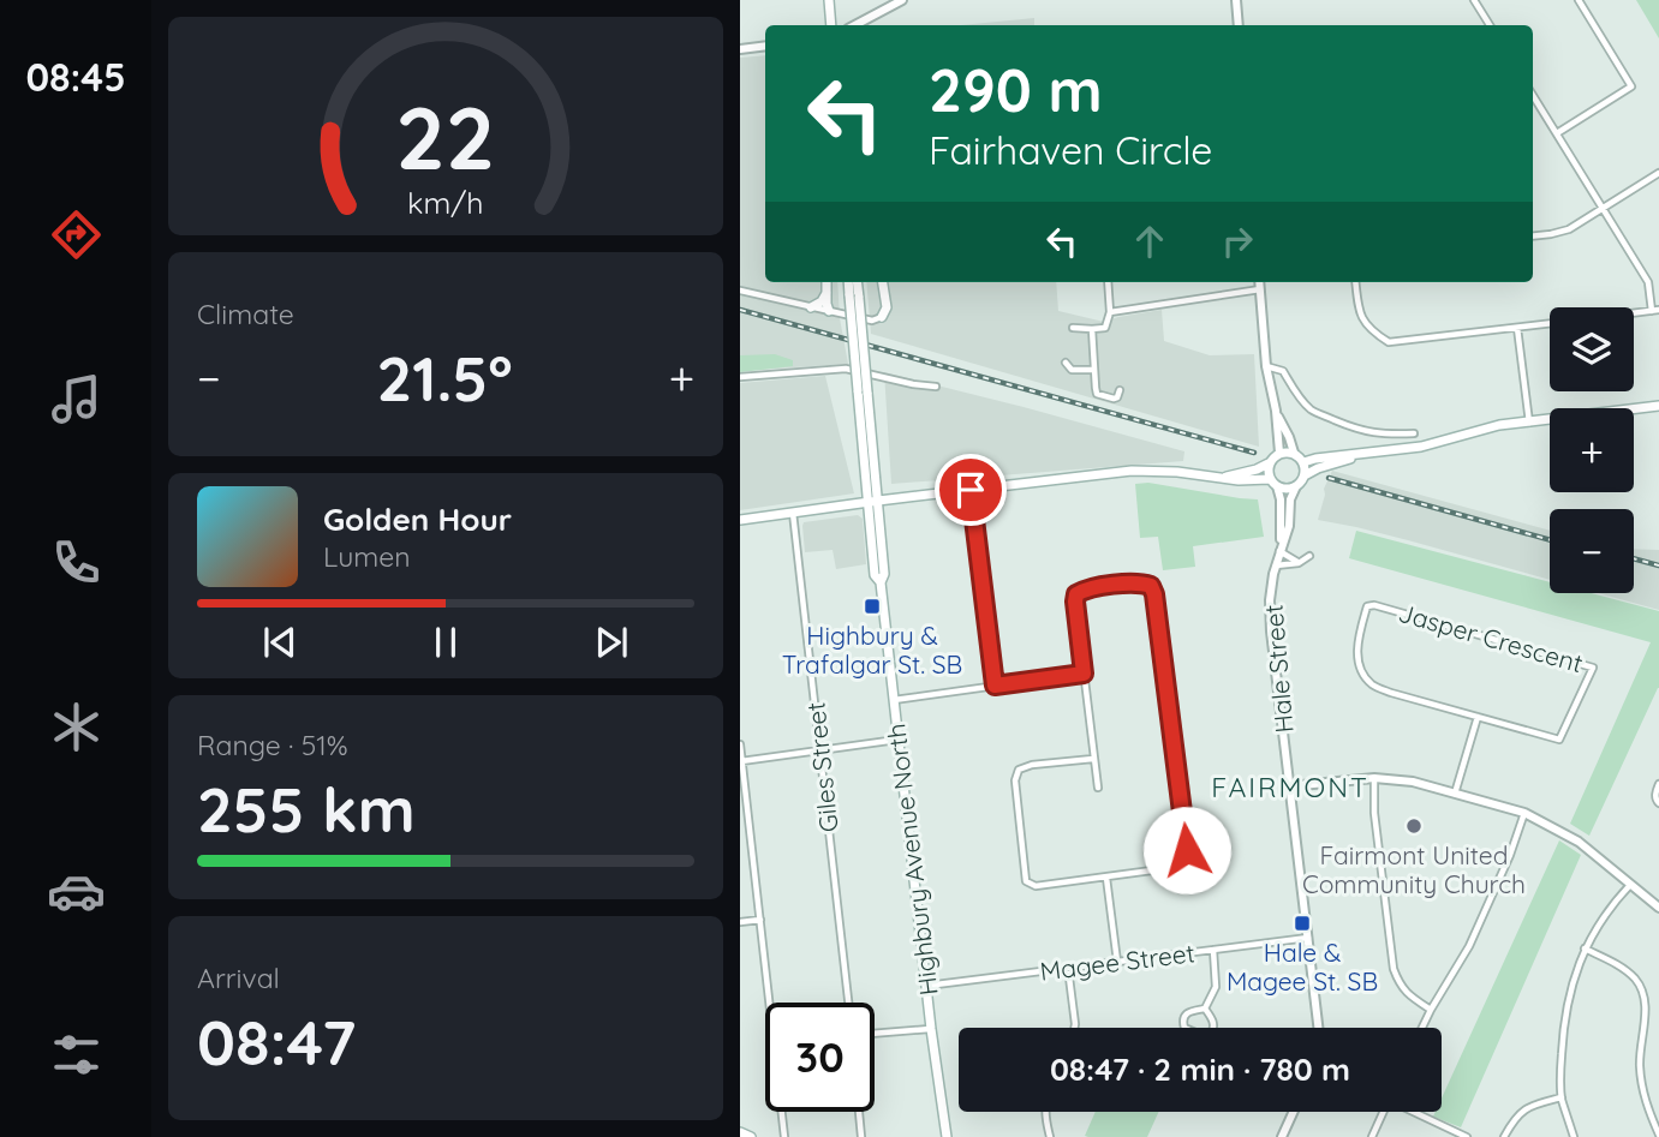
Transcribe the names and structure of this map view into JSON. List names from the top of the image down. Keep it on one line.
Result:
{"streets":{"main road":["Highbury Avenue North"],"street":["Jasper Crescent","Hale Street","Giles Street","Magee Street"]},"crossings":[["Hale Street","Magee Street"],["Highbury Avenue North","Magee Street"]],"districts":["FAIRMONT"],"places":{"transit":["Highbury & Trafalgar St. SB","Hale & Magee St. SB"],"other":["Fairmont United Community Church"]},"page":{"tabs":"08:45","turn":["290 m","Fairhaven Circle"],"tile":["Climate",["Range · 51%","255 km"],["Arrival","08:47"]],"map_buttons":["+","−"],"heat":["−","21.5°","+"],"song":["Golden Hour","Lumen"],"limit":"30","trip":"08:47 · 2 min · 780 m","gauge":["22","km/h"]}}
